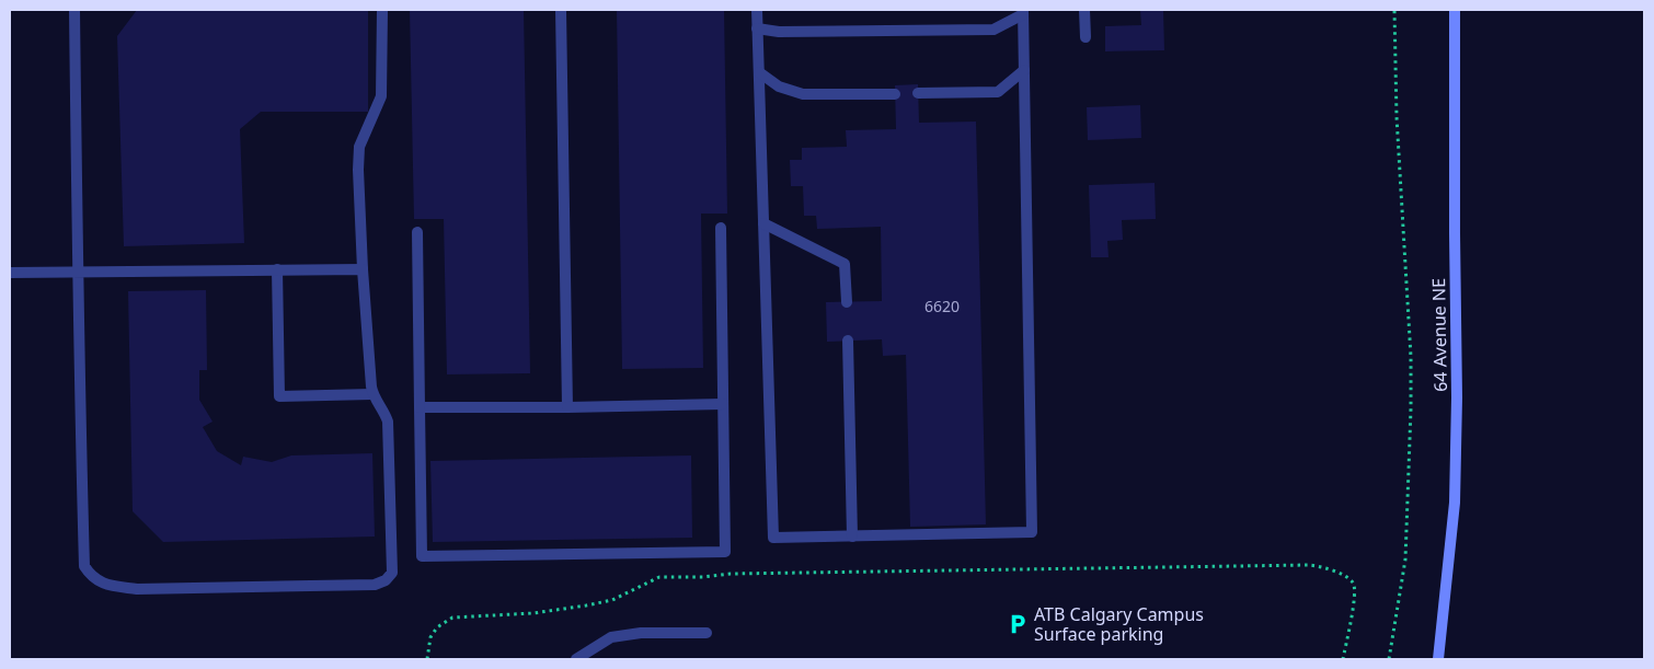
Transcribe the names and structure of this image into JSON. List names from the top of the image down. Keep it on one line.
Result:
{"streets":{"street":["64 Avenue NE"]},"places":{"parking":["ATB Calgary Campus Surface parking"]},"house_numbers":["6620"]}
